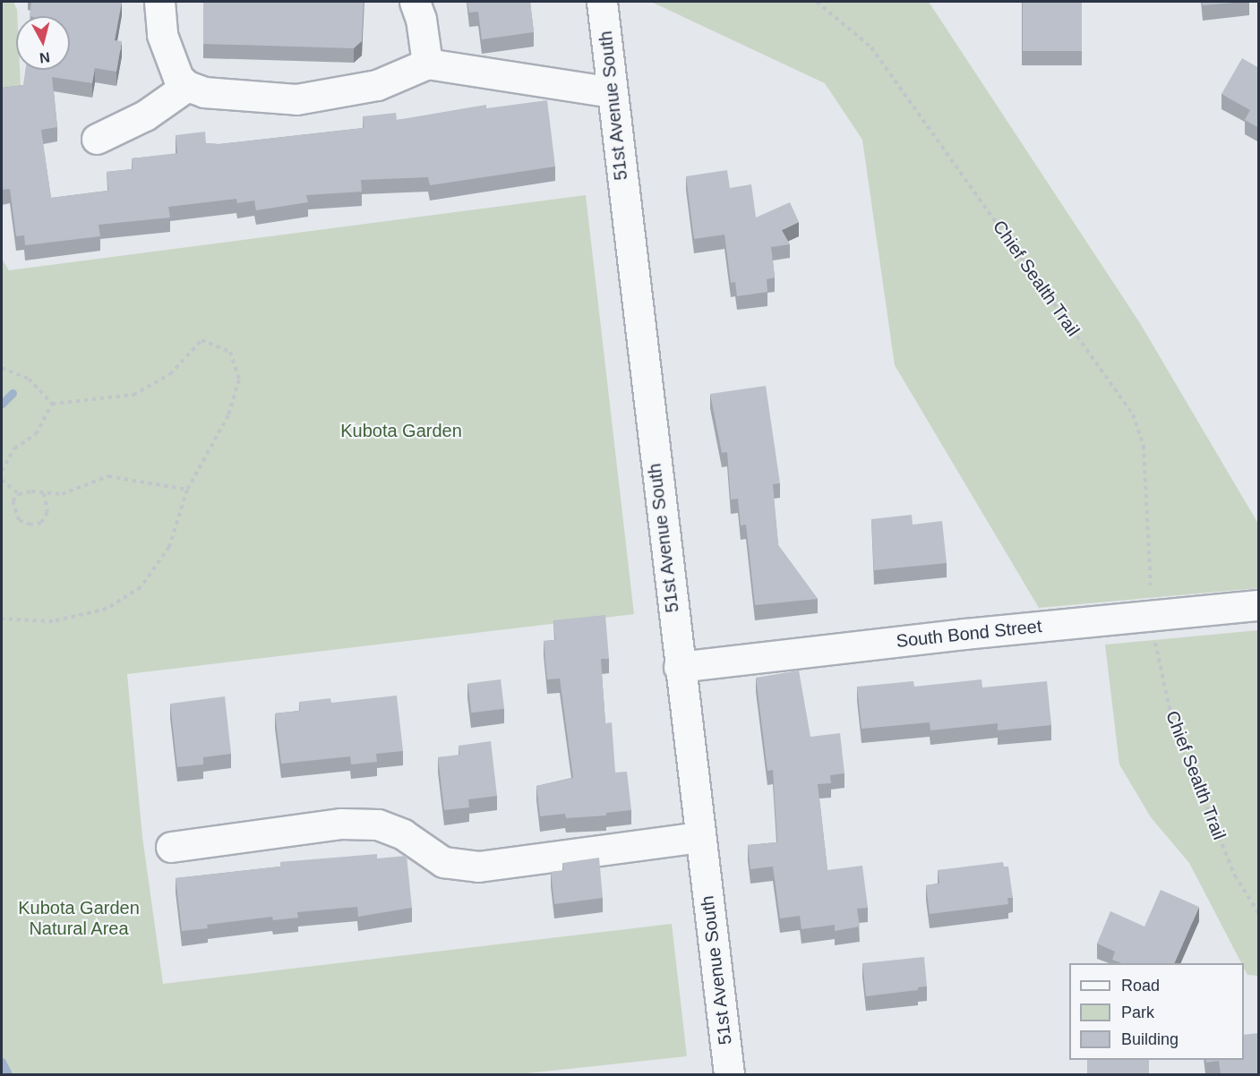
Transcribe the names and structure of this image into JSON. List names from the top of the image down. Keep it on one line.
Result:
{"streets":{"street":["51st Avenue South","South Bond Street"],"path":["Chief Sealth Trail"]},"crossings":[["51st Avenue South","South Bond Street"]],"parks":["Kubota Garden","Kubota Garden Natural Area"],"legend":["Road","Park","Building"],"north":"bottom"}
